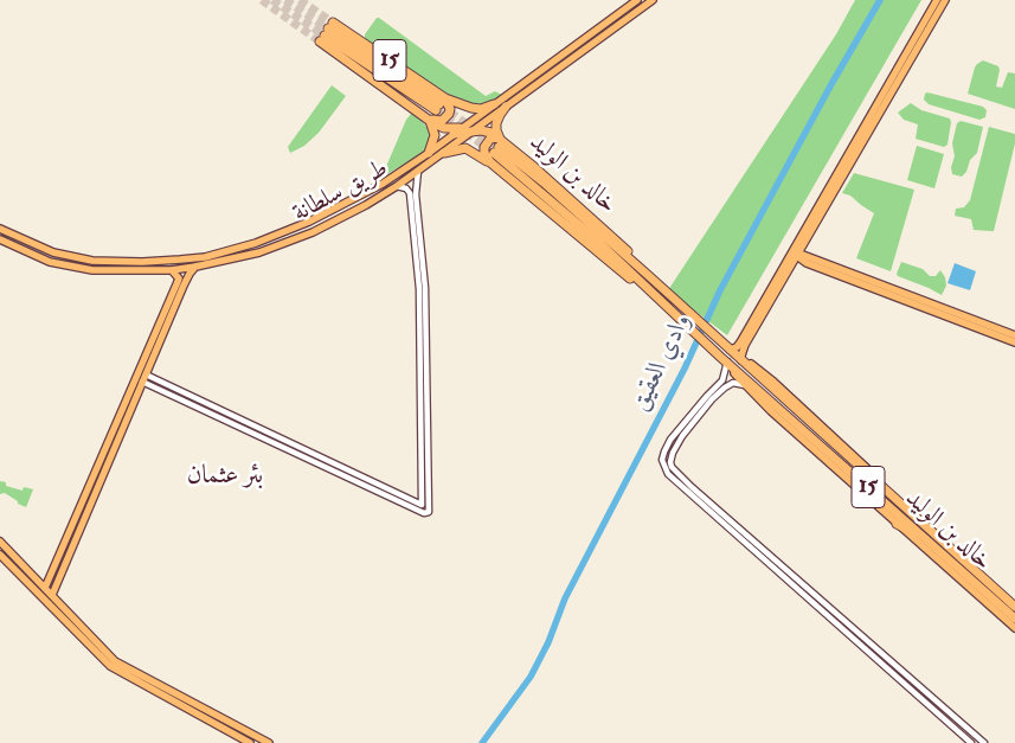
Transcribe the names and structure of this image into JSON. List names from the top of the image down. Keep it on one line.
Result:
{"streets":{"highway":["15","خالد بن الوليد"],"main road":["طريق سلطانة"]},"crossings":[["15","خالد بن الوليد"],["خالد بن الوليد","طريق سلطانة"]],"districts":["بئر عثمان"],"water":["وادي العقيق"]}
